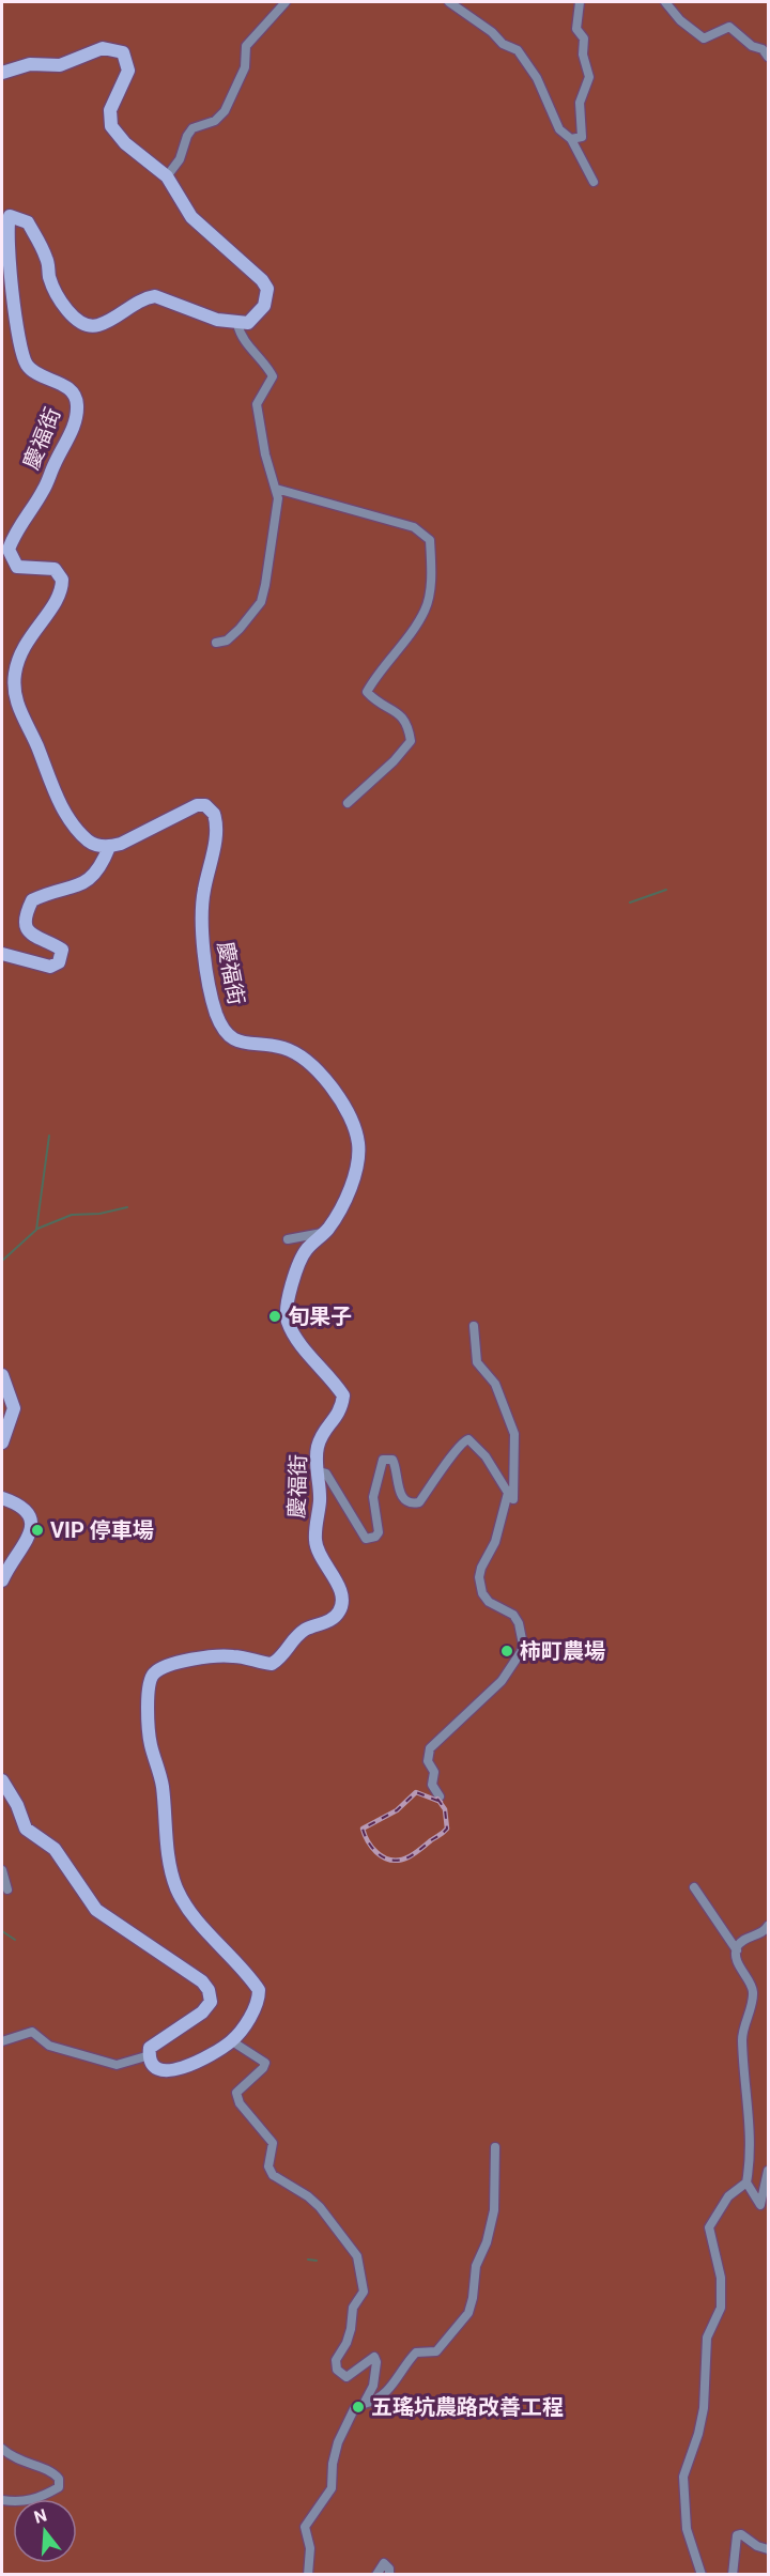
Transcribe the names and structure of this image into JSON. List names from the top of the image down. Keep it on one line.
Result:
{"streets":{"street":["慶福街"]},"places":["旬果子","VIP 停車場","柿町農場","五瑤坑農路改善工程"],"north":"top"}
